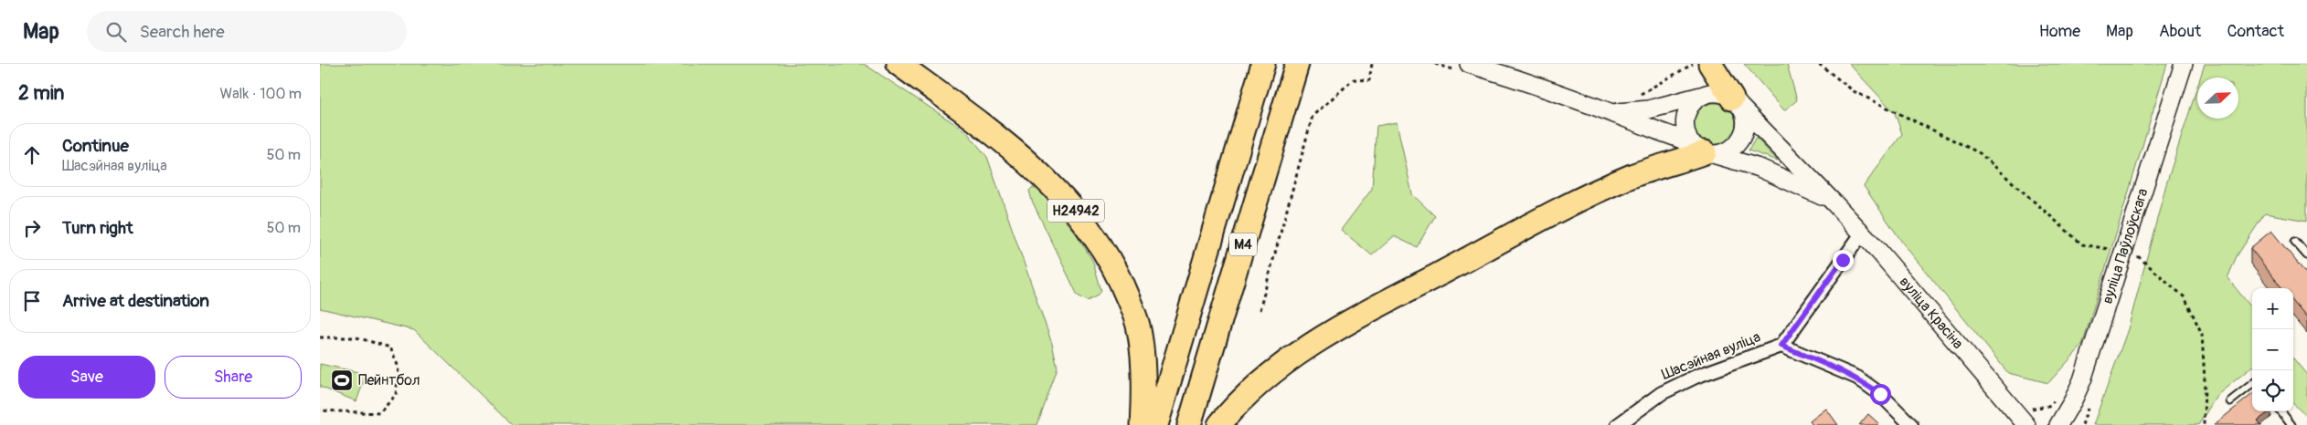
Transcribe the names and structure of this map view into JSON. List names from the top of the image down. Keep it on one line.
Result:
{"streets":{"highway":["Н24942","М4"],"street":["вуліца Паўлоўскага","вуліца Красіна","Шасэйная вуліца"]},"places":{"sports":["Пейнтбол"]},"north":"top right","page":{"header":"Map","search":"Search here","nav":["Home","Map","About","Contact"],"heading":["2 min","Walk · 100 m"],"list":[["Continue","Шасэйная вуліца","50 m"],["Turn right","50 m"],"Arrive at destination"],"map_buttons":["+","−"],"buttons":["Save","Share"]}}
